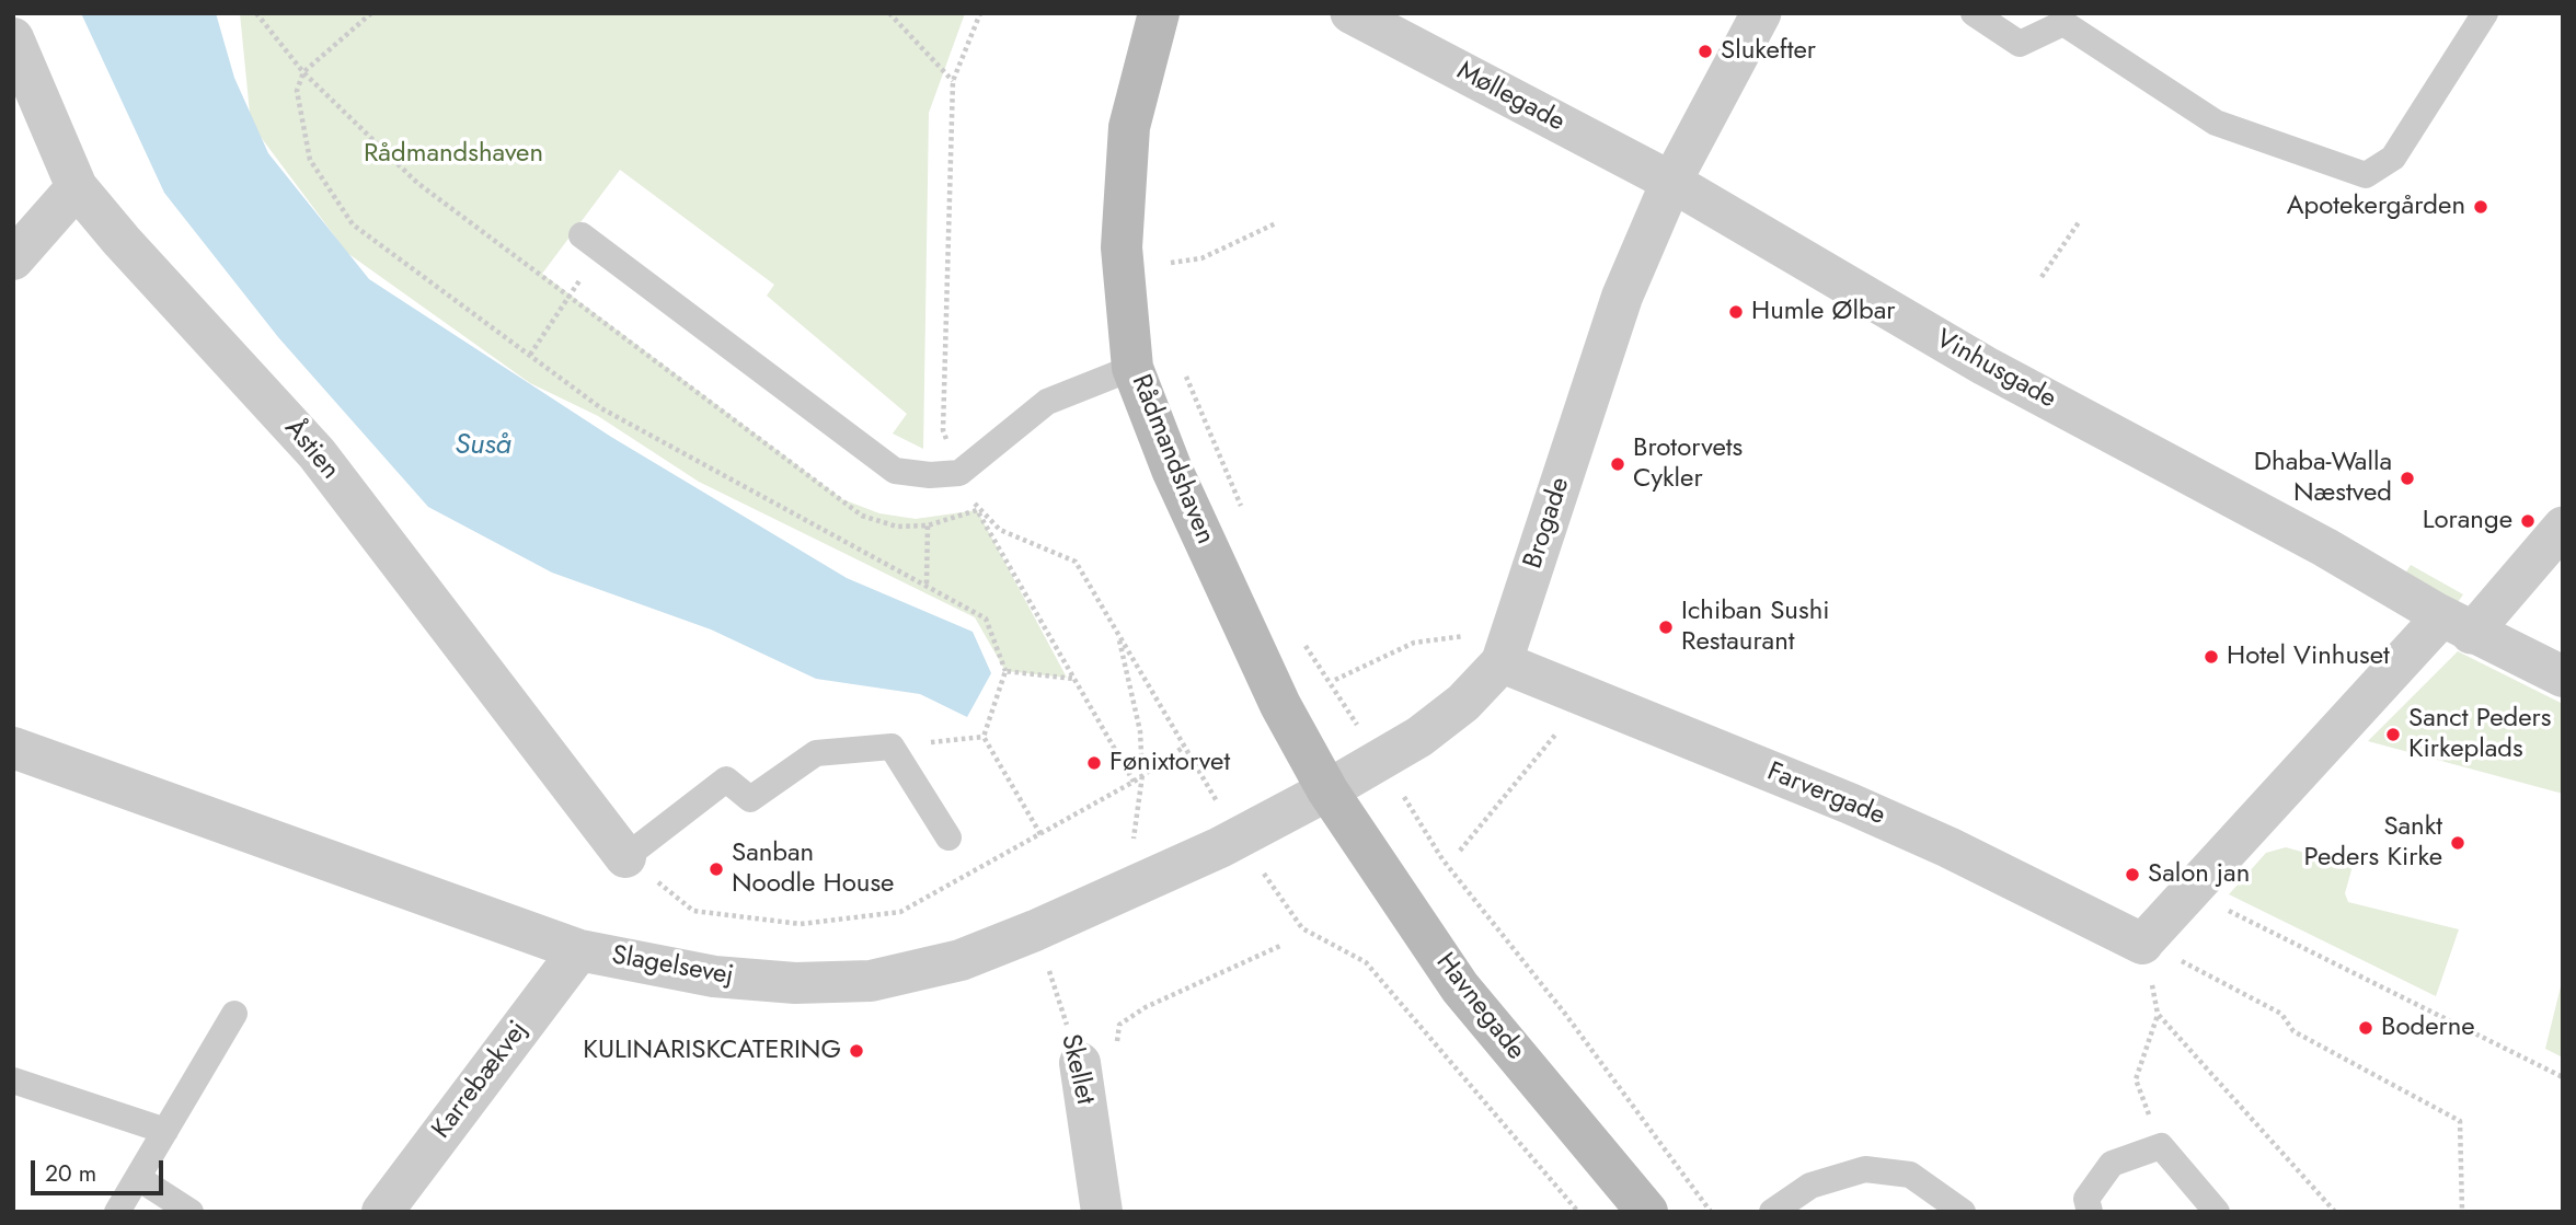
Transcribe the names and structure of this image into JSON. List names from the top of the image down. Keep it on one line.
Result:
{"streets":{"main road":["Rådmandshaven","Havnegade"],"street":["Møllegade","Vinhusgade","Åstien","Brogade","Farvergade","Slagelsevej","Skellet","Karrebækvej"]},"crossings":[["Møllegade","Vinhusgade"],["Møllegade","Brogade"],["Vinhusgade","Brogade"],["Rådmandshaven","Brogade"],["Rådmandshaven","Slagelsevej"],["Rådmandshaven","Havnegade"],["Brogade","Farvergade"],["Brogade","Slagelsevej"],["Brogade","Havnegade"],["Slagelsevej","Havnegade"],["Slagelsevej","Skellet"],["Slagelsevej","Karrebækvej"]],"water":["Suså"],"parks":["Rådmandshaven"],"places":["Slukefter","Apotekergården","Humle Ølbar","Brotorvets Cykler","Dhaba-Walla Næstved","Lorange","Ichiban Sushi Restaurant","Hotel Vinhuset","Sanct Peders Kirkeplads","Fønixtorvet","Sankt Peders Kirke","Sanban Noodle House","Salon jan","Boderne","KULINARISKCATERING"],"scale_bar":"20 m"}
